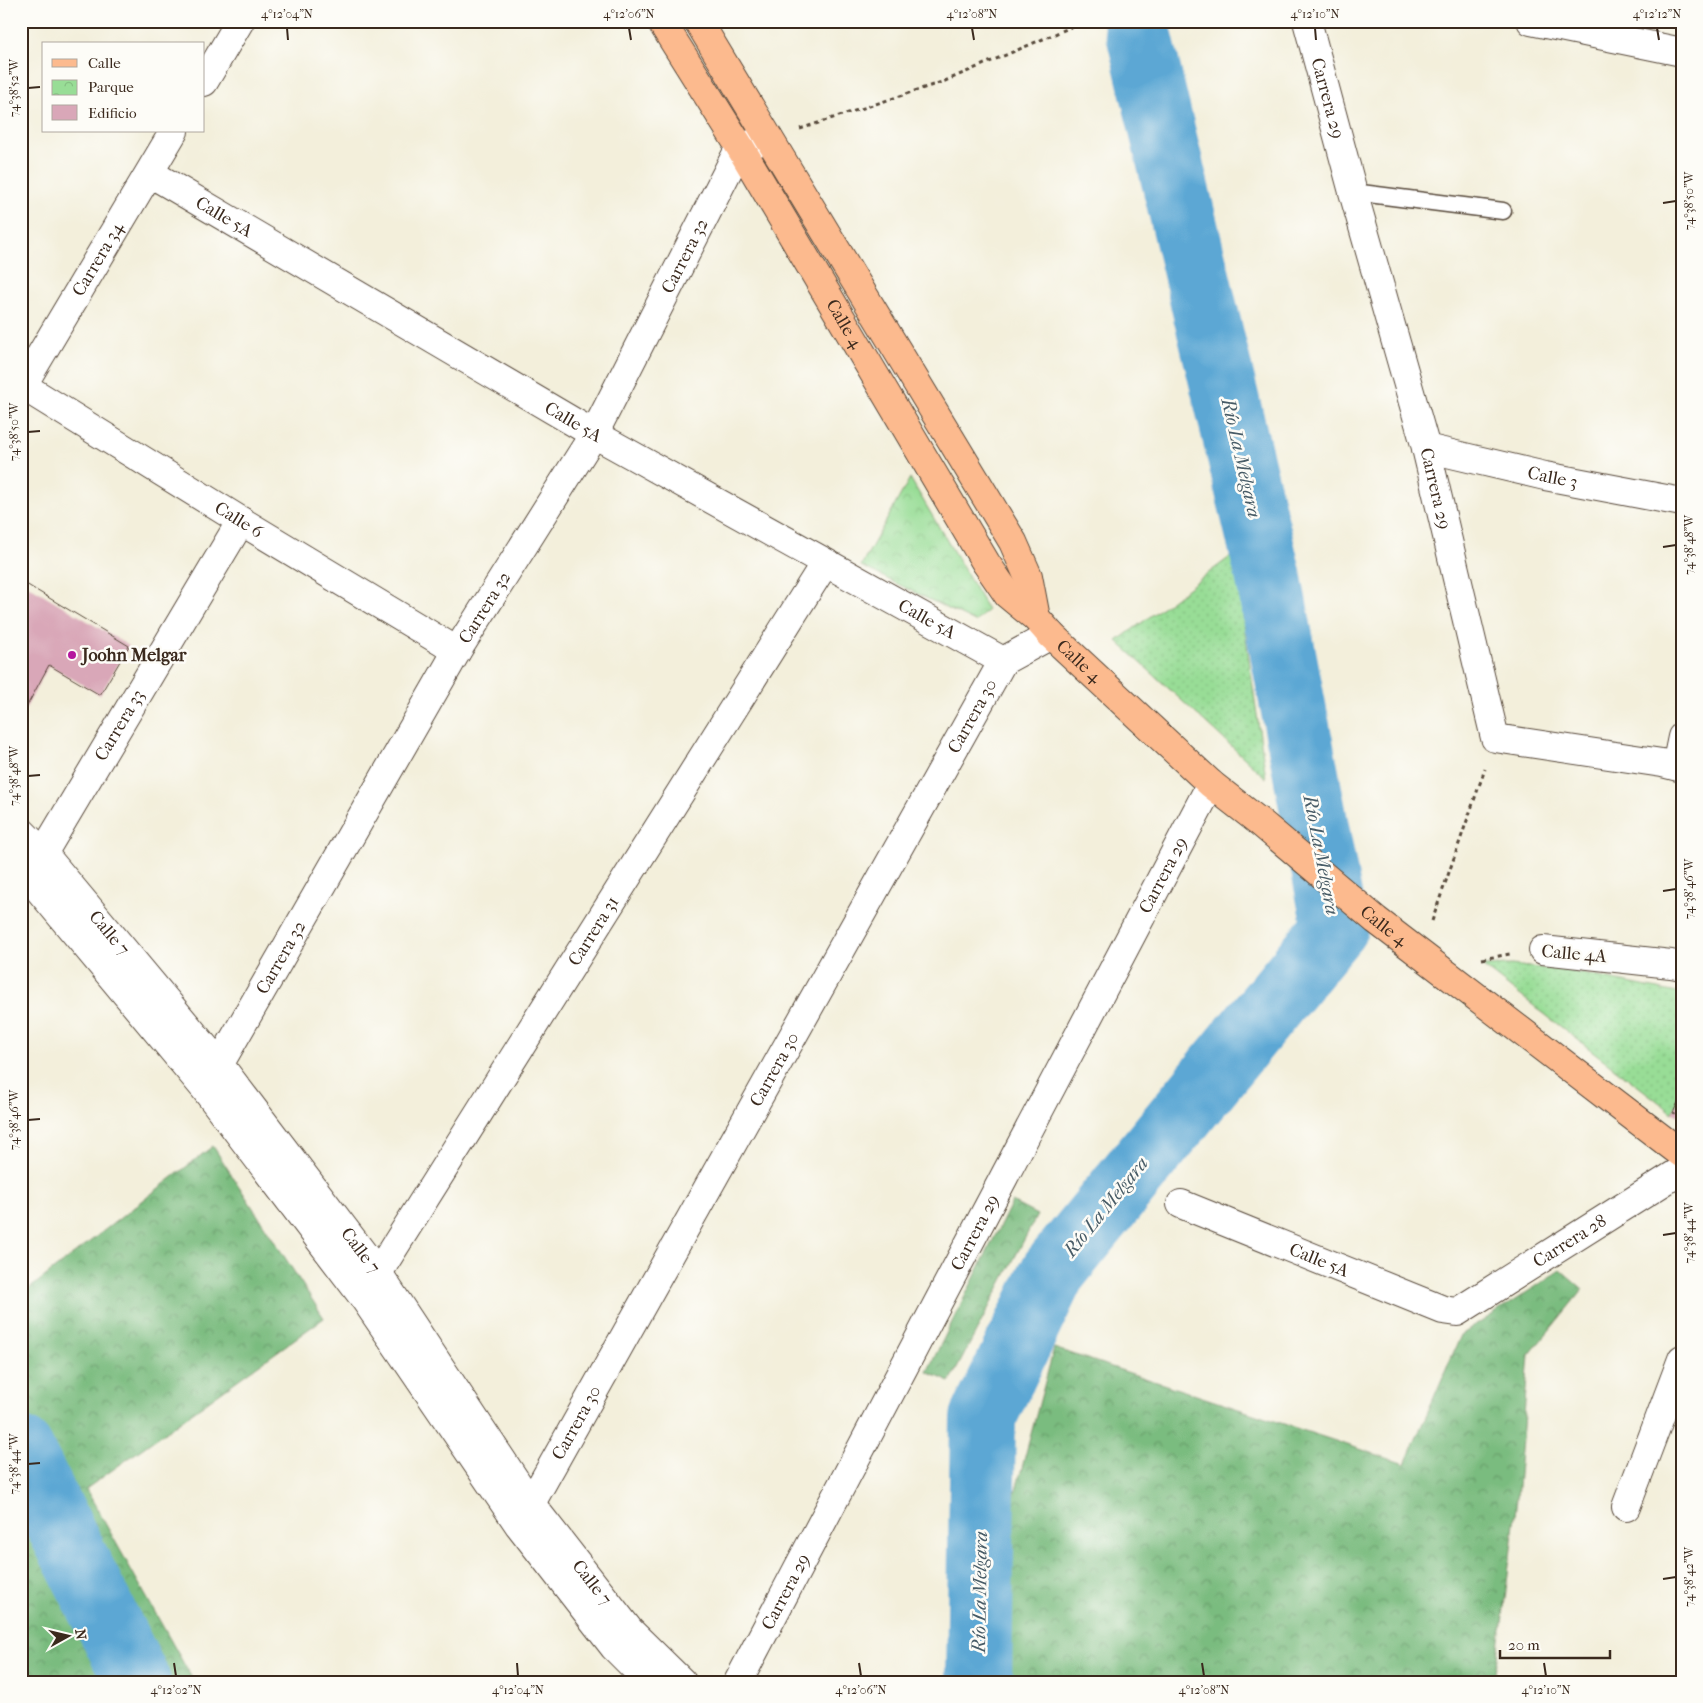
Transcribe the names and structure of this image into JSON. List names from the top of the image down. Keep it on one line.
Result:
{"streets":{"main road":["Calle 4"],"street":["Carrera 29","Calle 5A","Carrera 32","Carrera 34","Calle 3","Calle 6","Carrera 30","Carrera 33","Carrera 31","Calle 7","Calle 4A","Carrera 28"]},"crossings":[["Carrera 29","Calle 4"],["Carrera 29","Calle 3"],["Calle 5A","Carrera 32"],["Calle 5A","Carrera 34"],["Calle 5A","Carrera 30"],["Calle 5A","Carrera 31"],["Calle 5A","Carrera 28"],["Carrera 32","Calle 4"],["Carrera 32","Calle 6"],["Carrera 32","Calle 7"],["Carrera 34","Calle 6"],["Calle 4","Carrera 30"],["Calle 4","Calle 4A"],["Calle 6","Carrera 33"],["Carrera 30","Calle 7"],["Carrera 33","Calle 7"],["Carrera 31","Calle 7"]],"water":["Río La Melgara"],"places":["Joohn Melgar"],"legend":["Calle","Parque","Edificio"],"scale_bar":"20 m","north":"right","coordinates":["4°12'04\"N","4°12'06\"N","4°12'08\"N","4°12'10\"N","4°12'12\"N","74°38'52\"W","74°38'50\"W","74°38'48\"W","74°38'46\"W","74°38'44\"W","74°38'42\"W","4°12'02\"N"]}
